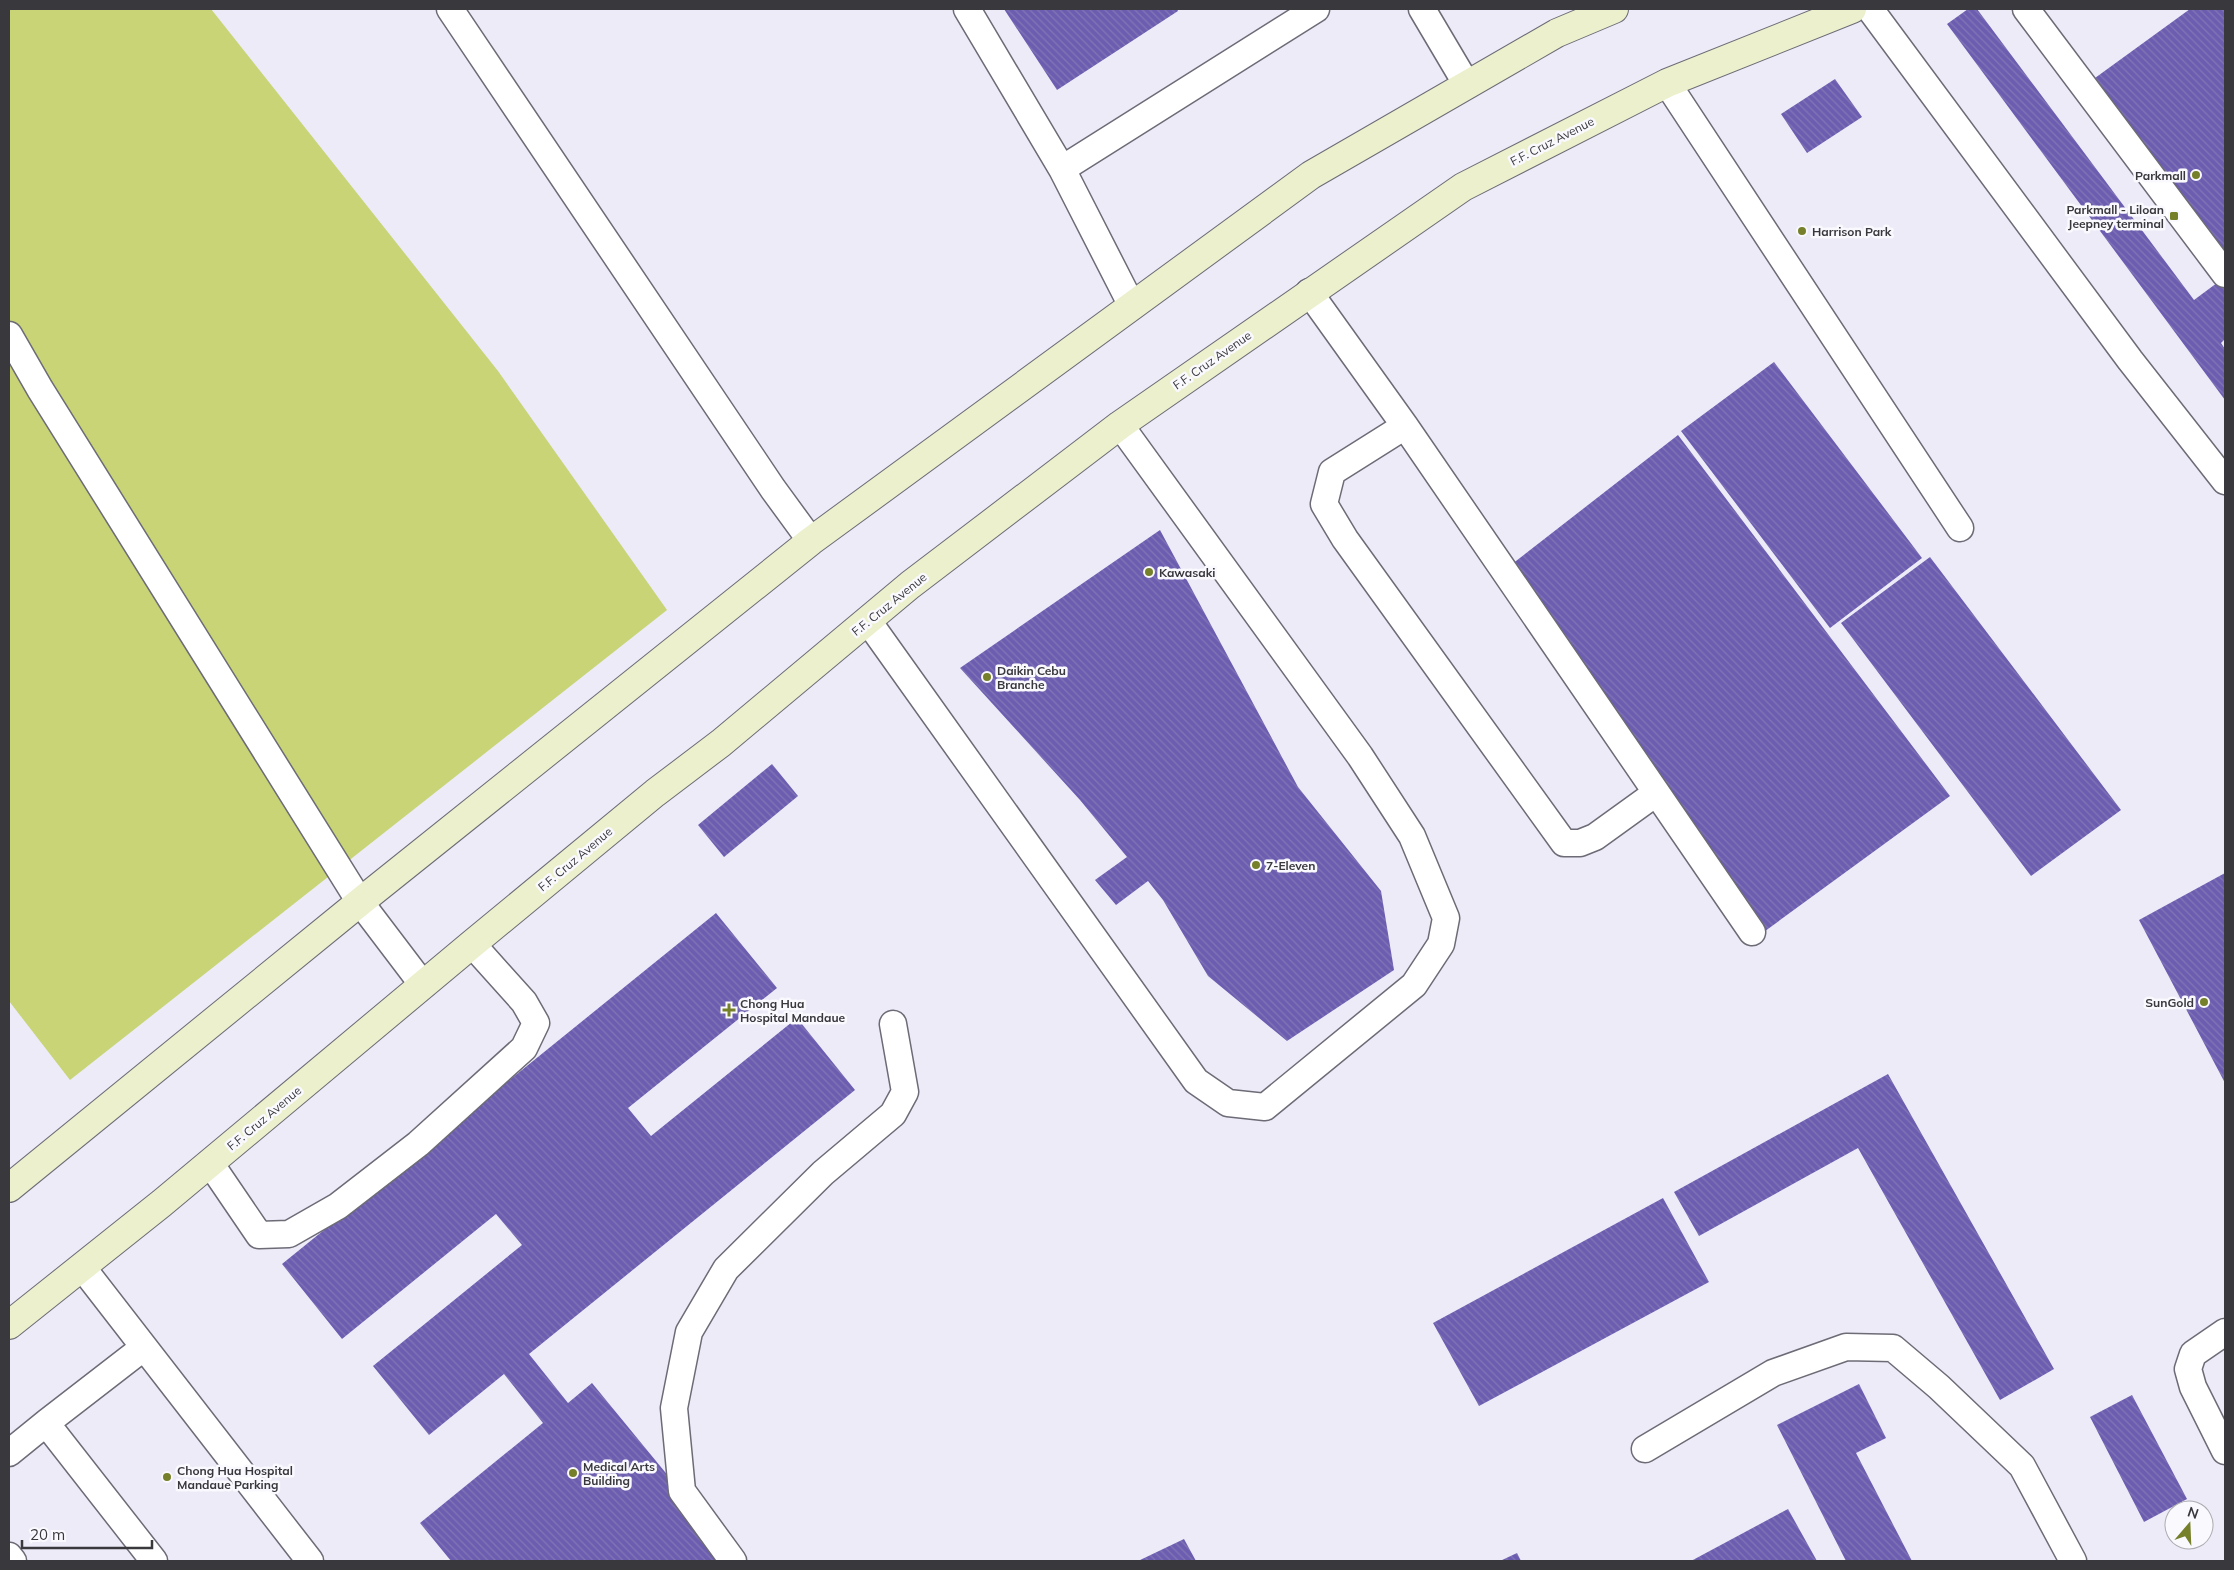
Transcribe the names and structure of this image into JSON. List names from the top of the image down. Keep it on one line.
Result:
{"streets":{"street":["F.F. Cruz Avenue"]},"places":{"other":["Parkmall","Harrison Park","Kawasaki","Daikin Cebu Branche","7-Eleven","SunGold","Medical Arts Building","Chong Hua Hospital Mandaue Parking"],"transit":["Parkmall - Liloan Jeepney terminal"],"health":["Chong Hua Hospital Mandaue"]},"scale_bar":"20 m","north":"top"}
